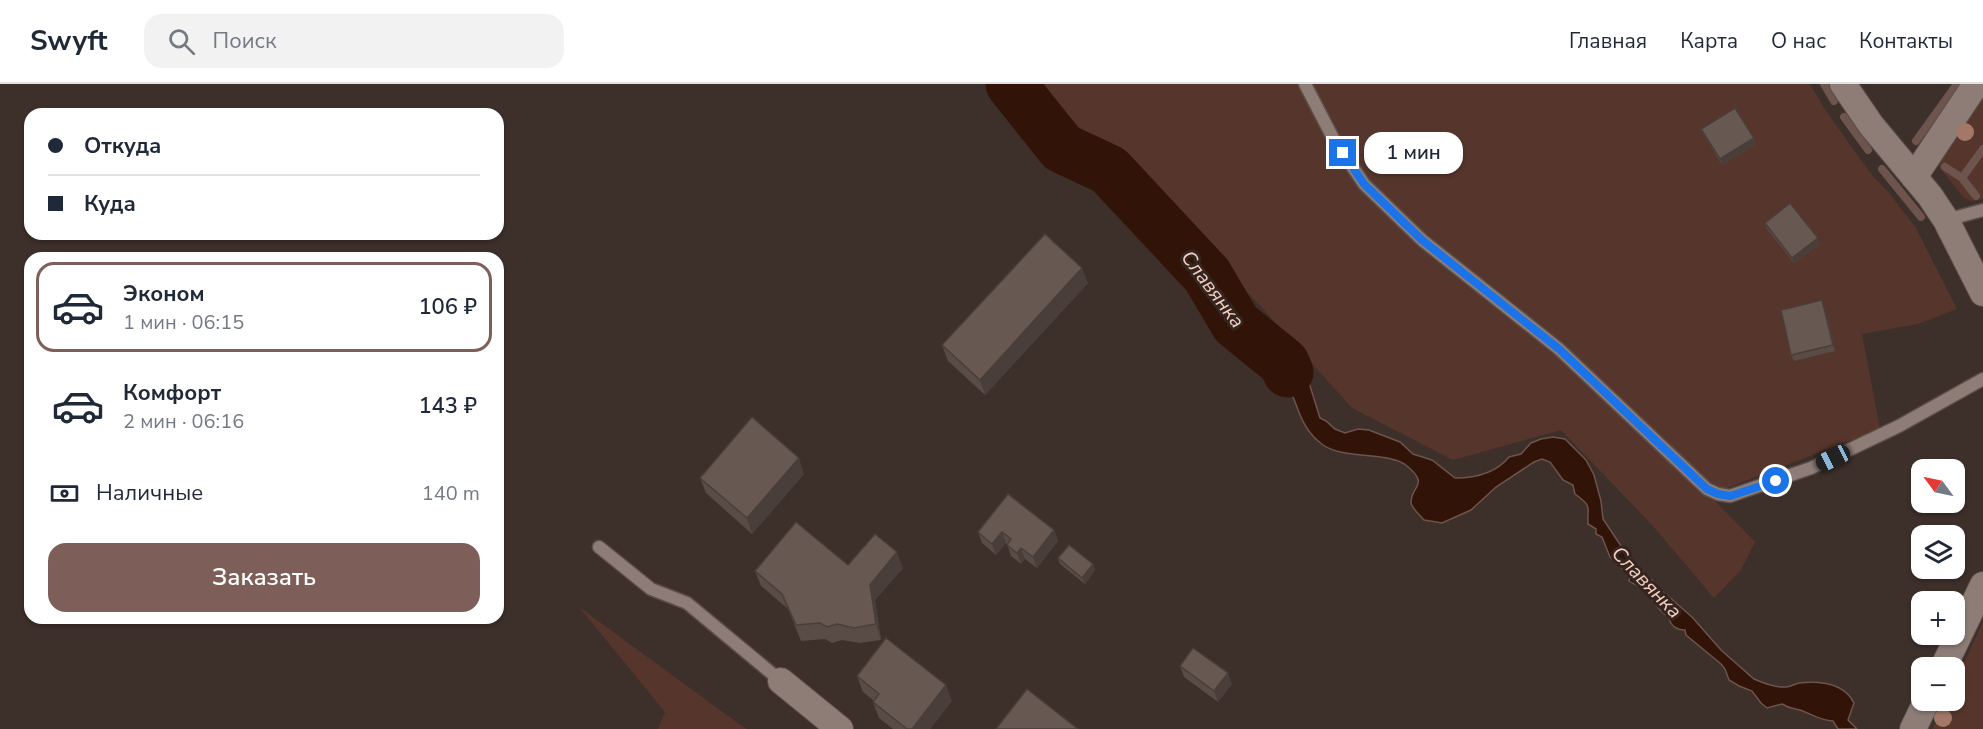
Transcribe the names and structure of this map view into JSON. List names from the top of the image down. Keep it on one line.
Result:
{"water":["Славянка"],"north":"top left","page":{"header":"Swyft","search":"Поиск","nav":["Главная","Карта","О нас","Контакты"],"banner":["Откуда","Куда"],"bubble":"1 мин","list":[{"name":"Эконом","note":"1 мин · 06:15","value":"106 ₽"},{"name":"Комфорт","note":"2 мин · 06:16","value":"143 ₽"}],"map_buttons":["+","−"],"pay":["Наличные","140 m"],"buttons":"Заказать"}}
